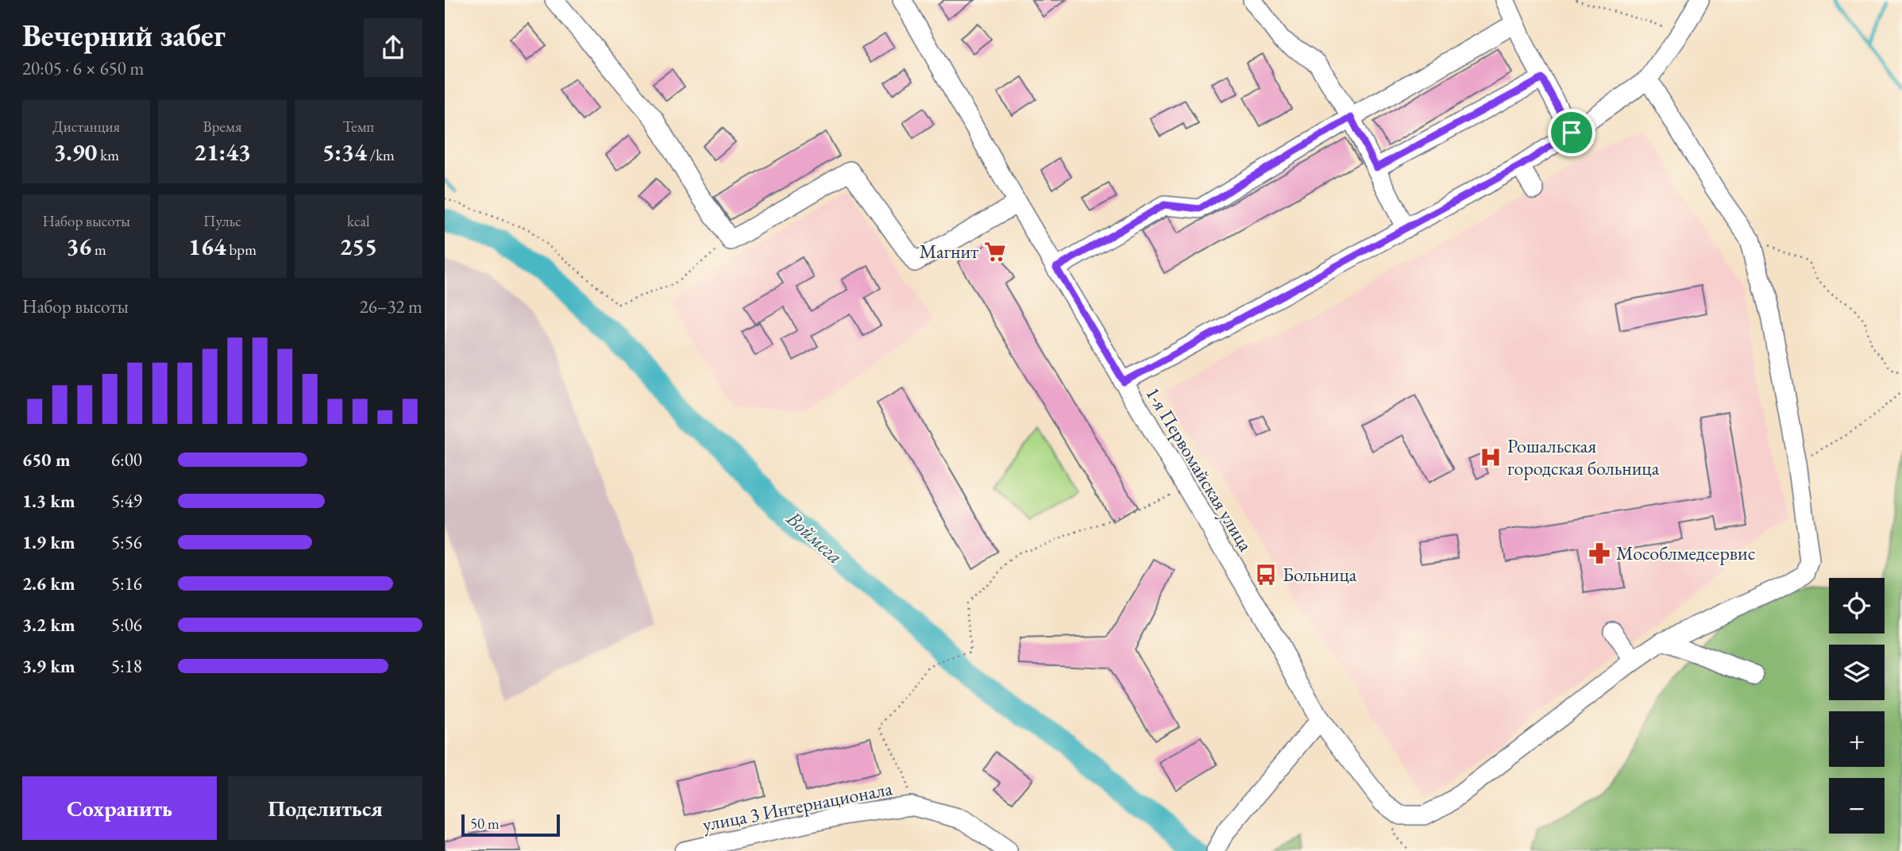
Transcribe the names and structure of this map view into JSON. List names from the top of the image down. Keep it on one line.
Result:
{"streets":{"street":["1-я Первомайская улица","улица 3 Интернационала"]},"water":["Воймега"],"places":{"supermarket":["Магнит"],"hospital":["Рошальская городская больница"],"pharmacy":["Мособлмедсервис"],"bus stop":["Больница"]},"scale_bar":"50 m","page":{"heading":["Вечерний забег","20:05 · 6 × 650 m"],"stats":[["Дистанция","3.90 km"],["Время","21:43"],["Темп","5:34 /km"],["Набор высоты","36 m"],["Пульс","164 bpm"],["kcal","255"]],"chart":["Набор высоты","26–32 m"],"list":[{"name":"650 m","note":"6:00"},{"name":"1.3 km","note":"5:49"},{"name":"1.9 km","note":"5:56"},{"name":"2.6 km","note":"5:16"},{"name":"3.2 km","note":"5:06"},{"name":"3.9 km","note":"5:18"}],"map_buttons":["+","−"],"buttons":["Сохранить","Поделиться"],"scale":"50 m"}}
